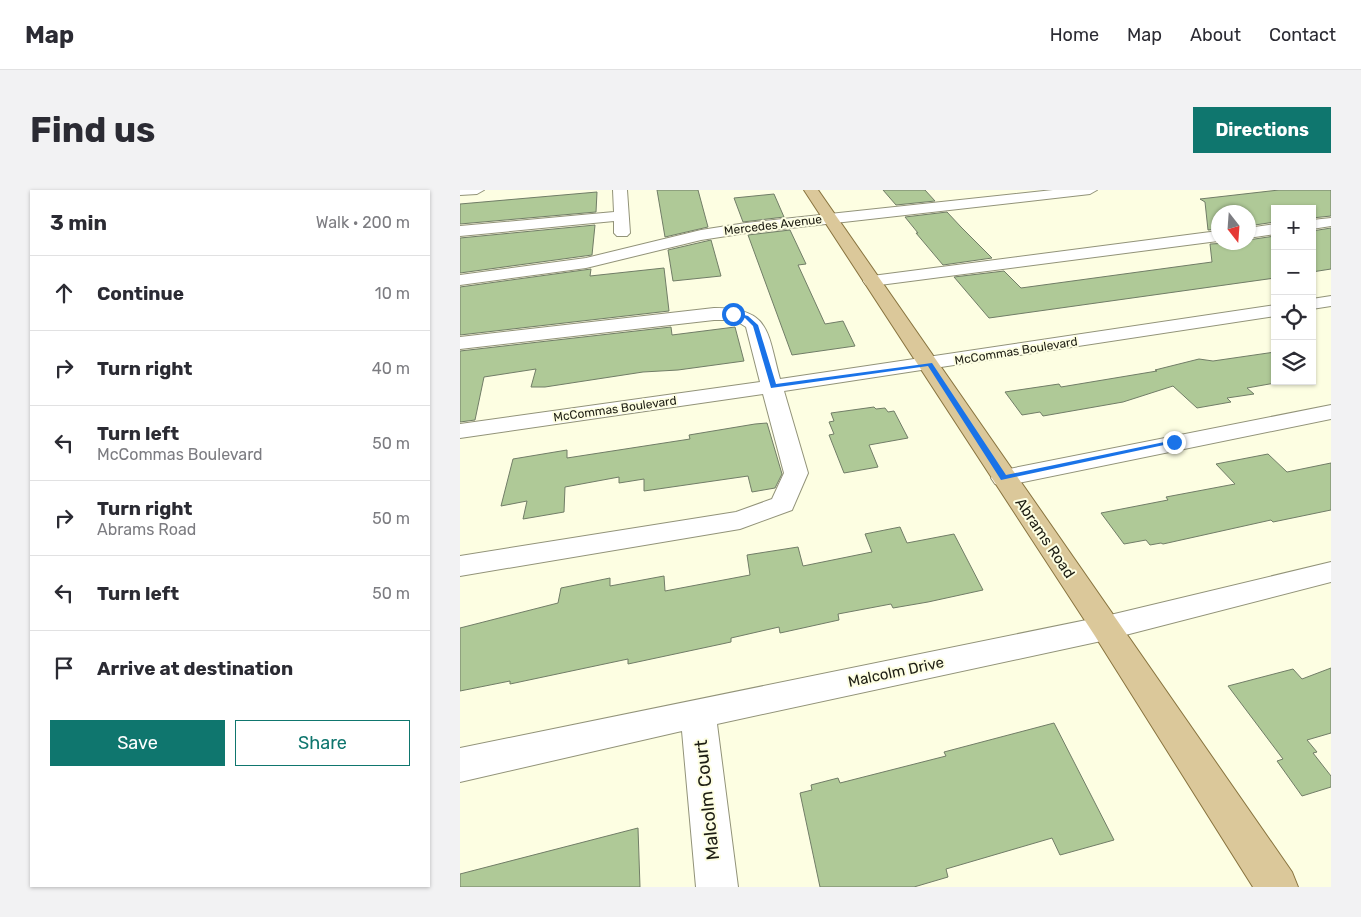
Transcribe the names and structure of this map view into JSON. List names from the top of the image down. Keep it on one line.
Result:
{"streets":{"main road":["Abrams Road"],"street":["Mercedes Avenue","McCommas Boulevard","Malcolm Drive","Malcolm Court"]},"crossings":[["Mercedes Avenue","Abrams Road"],["McCommas Boulevard","Abrams Road"],["Abrams Road","Malcolm Drive"],["Malcolm Drive","Malcolm Court"]],"north":"bottom","page":{"header":"Map","nav":["Home","Map","About","Contact"],"buttons":["Directions",["Save","Share"]],"title":"Find us","heading":["3 min","Walk · 200 m"],"map_buttons":["+","−"],"list":[["Continue","10 m"],["Turn right","40 m"],["Turn left","McCommas Boulevard","50 m"],["Turn right","Abrams Road","50 m"],["Turn left","50 m"],"Arrive at destination"]}}
